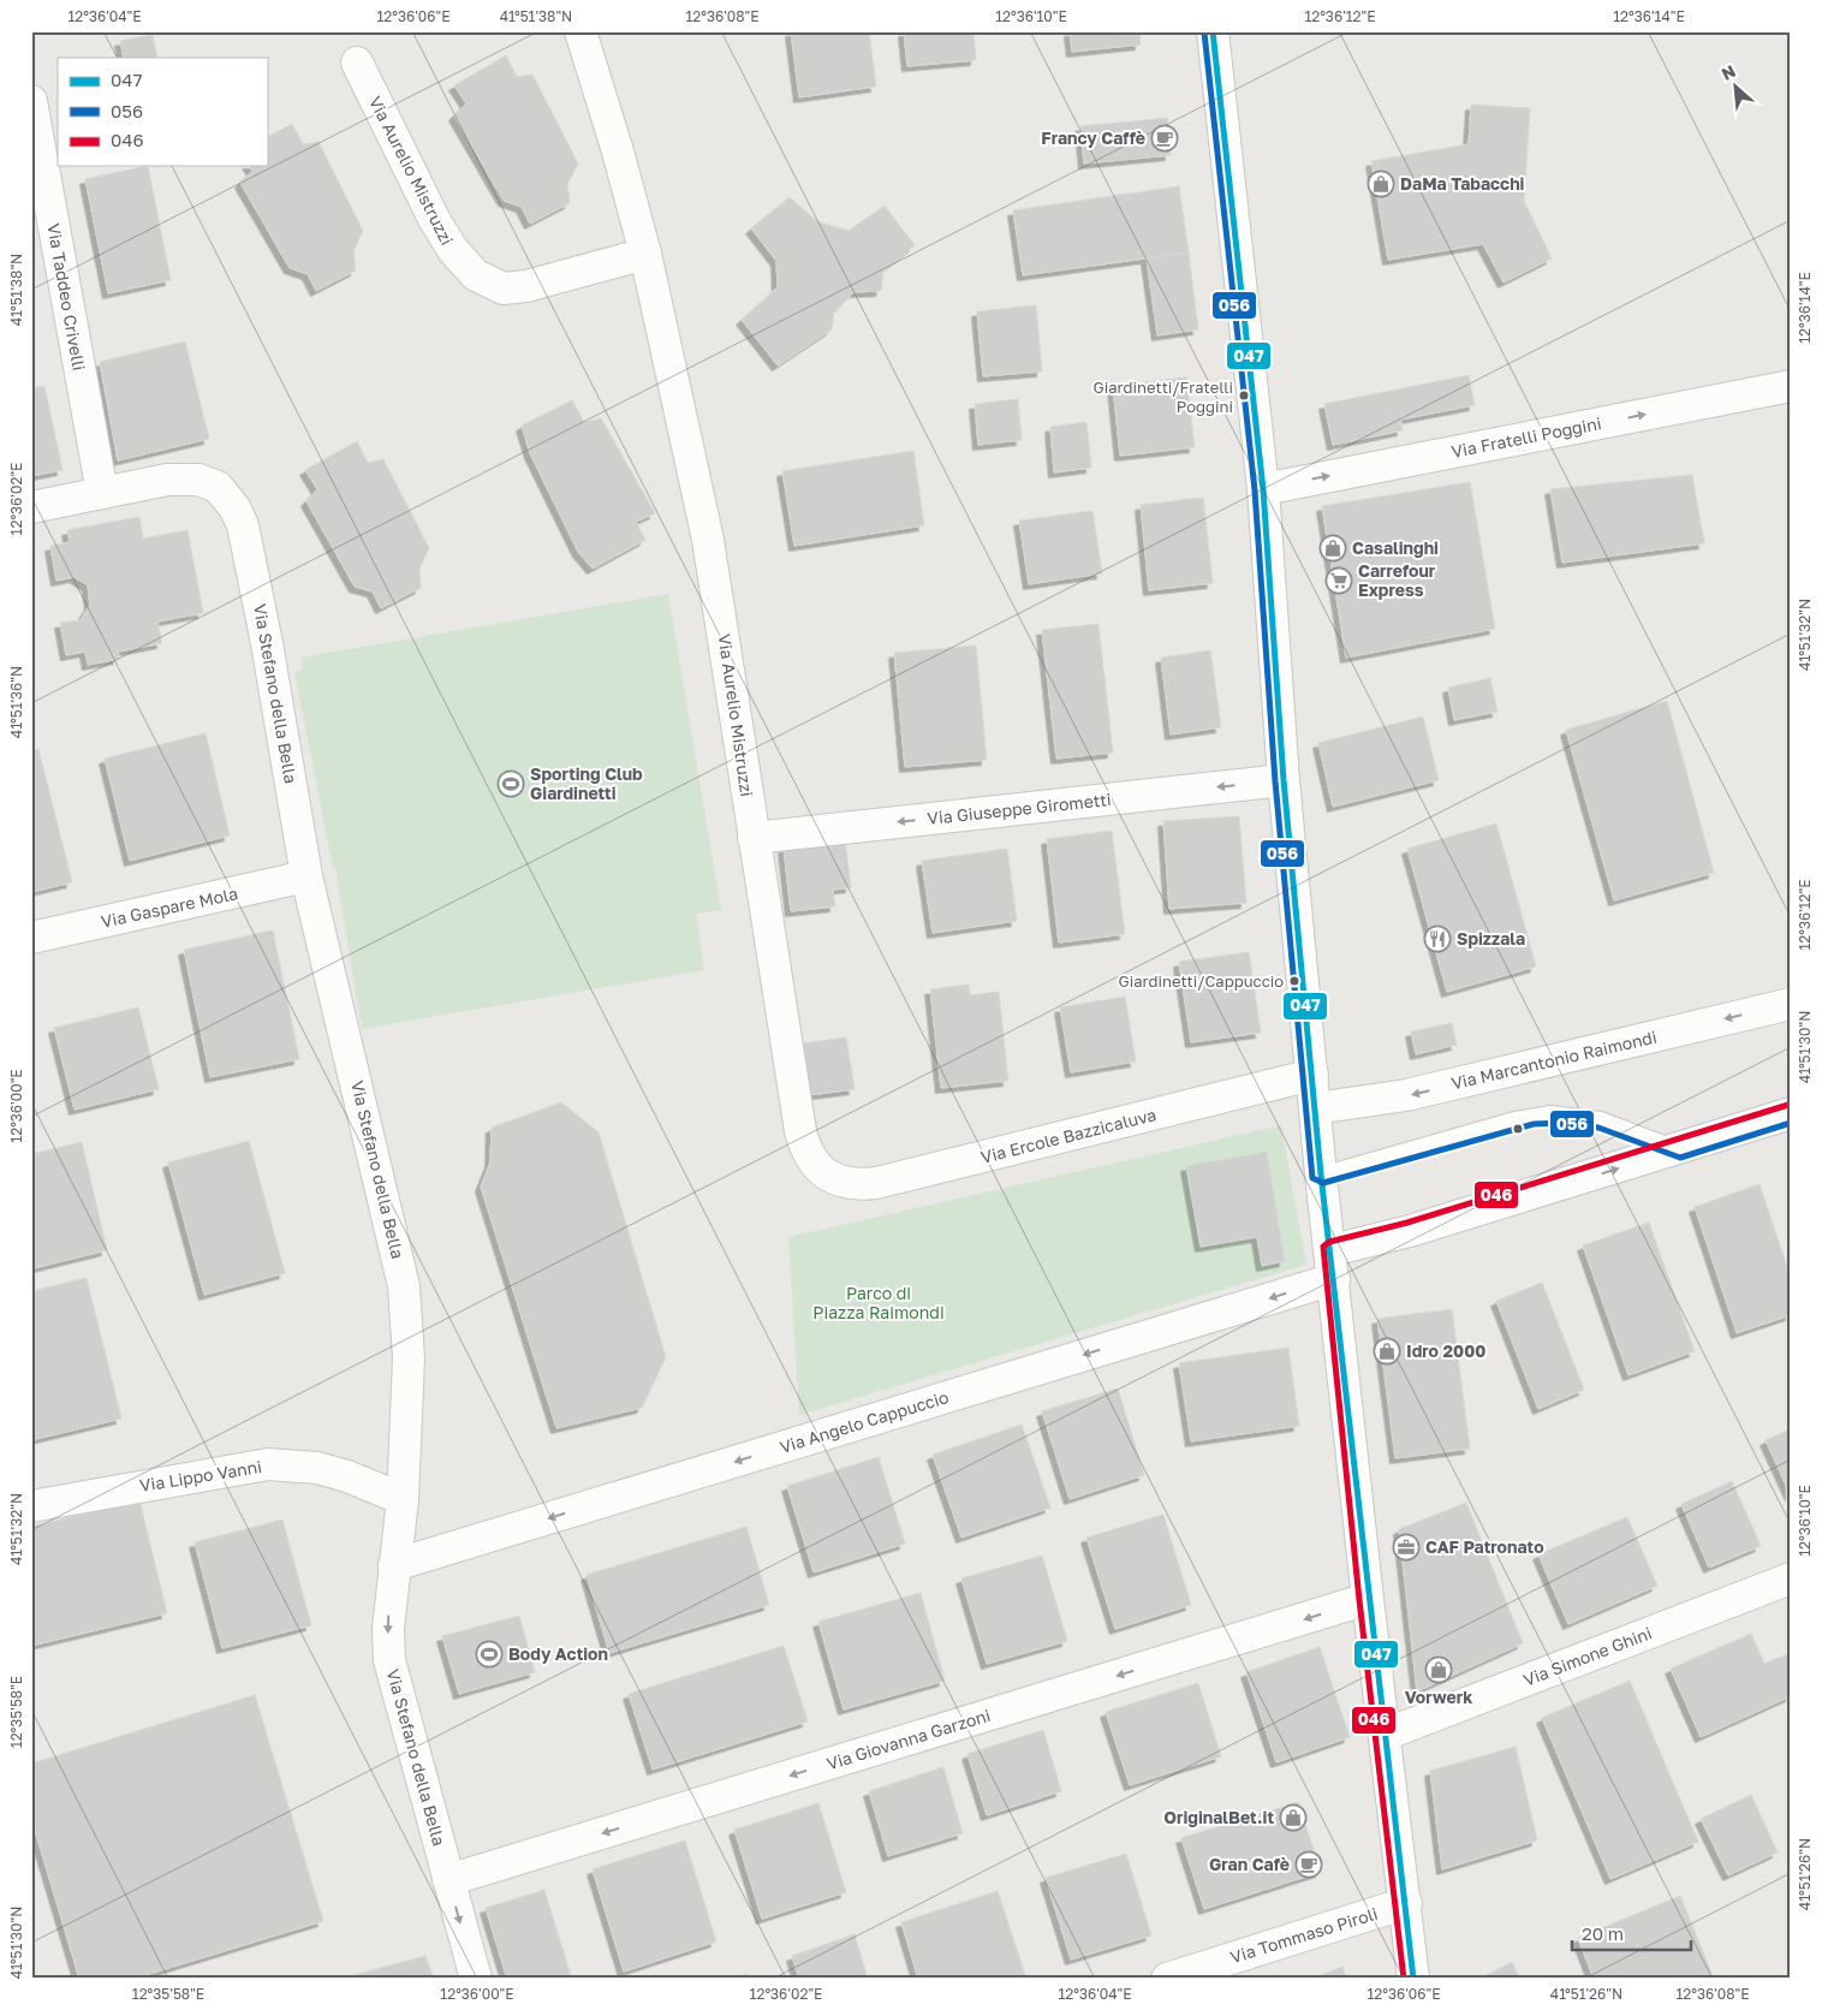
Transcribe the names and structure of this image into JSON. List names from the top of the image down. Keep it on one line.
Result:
{"streets":{"street":["Via Aurelio Mistruzzi","Via Taddeo Crivelli","Via Fratelli Poggini","Via Stefano della Bella","Via Giuseppe Girometti","Via Gaspare Mola","Via Marcantonio Raimondi","Via Ercole Bazzicaluva","Via Angelo Cappuccio","Via Lippo Vanni","Via Simone Ghini","Via Giovanna Garzoni","Via Tommaso Piroli"]},"crossings":[["Via Aurelio Mistruzzi","Via Giuseppe Girometti"],["Via Aurelio Mistruzzi","Via Ercole Bazzicaluva"],["Via Taddeo Crivelli","Via Stefano della Bella"],["Via Stefano della Bella","Via Gaspare Mola"],["Via Stefano della Bella","Via Angelo Cappuccio"],["Via Stefano della Bella","Via Lippo Vanni"],["Via Stefano della Bella","Via Giovanna Garzoni"]],"one_way":["Via Fratelli Poggini","Via Giuseppe Girometti","Via Angelo Cappuccio","Via Giovanna Garzoni"],"parks":["Parco di Piazza Raimondi"],"places":{"cafe":["Francy Caffè","Gran Cafè"],"shop":["DaMa Tabacchi","Casalinghi","Idro 2000","Vorwerk","OriginalBet.it"],"other":["Giardinetti/Fratelli Poggini","Giardinetti/Cappuccio"],"supermarket":["Carrefour Express"],"sports":["Sporting Club Giardinetti","Body Action"],"restaurant":["Spizzala"],"office":["CAF Patronato"]},"lines":["transit line 047","transit line 056","transit line 046"],"legend":["047","056","046"],"scale_bar":"20 m","north":"top left","coordinates":["12°36'04\"E","12°36'06\"E","41°51'38\"N","12°36'08\"E","12°36'10\"E","12°36'12\"E","12°36'14\"E","12°36'02\"E","41°51'32\"N","41°51'36\"N","41°51'30\"N","12°36'00\"E","12°35'58\"E","41°51'26\"N"]}
